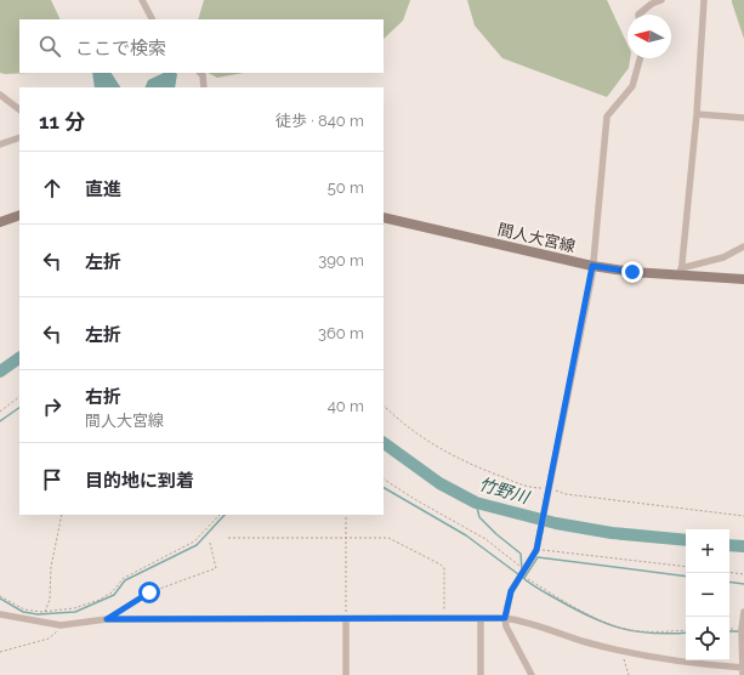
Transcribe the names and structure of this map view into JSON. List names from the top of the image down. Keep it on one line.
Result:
{"streets":{"main road":["間人大宮線"]},"water":["竹野川"],"north":"left","page":{"search":"ここで検索","heading":["11 分","徒歩 · 840 m"],"list":[["直進","50 m"],["左折","390 m"],["左折","360 m"],["右折","間人大宮線","40 m"],"目的地に到着"],"map_buttons":["+","−"]}}
